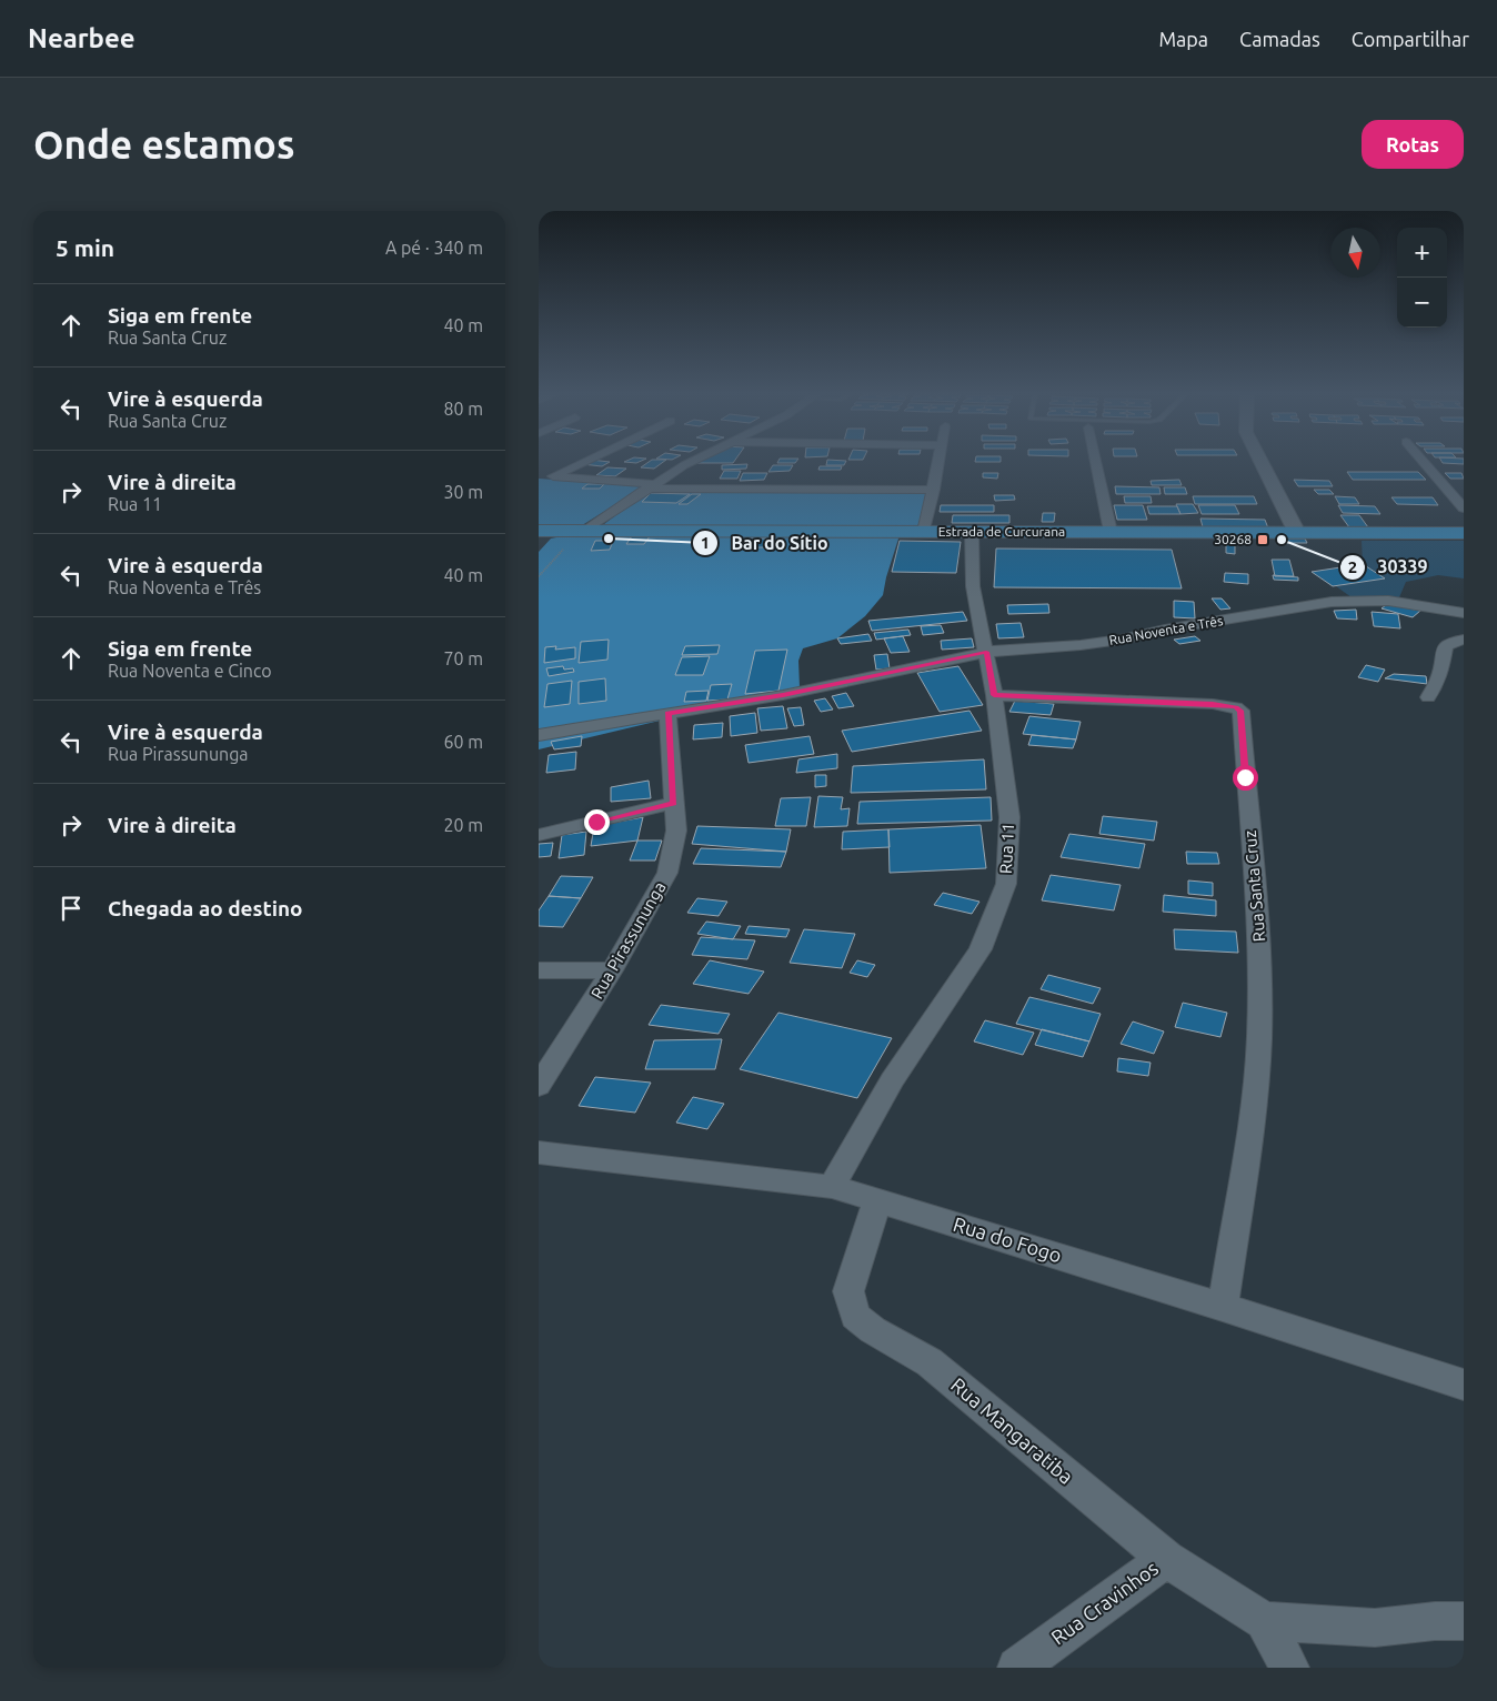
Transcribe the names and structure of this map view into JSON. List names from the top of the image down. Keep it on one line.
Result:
{"streets":{"main road":["Estrada de Curcurana"],"street":["Rua Noventa e Três","Rua 11","Rua Santa Cruz","Rua Pirassununga","Rua do Fogo","Rua Mangaratiba","Rua Cravinhos"]},"crossings":[["Estrada de Curcurana","Rua 11"],["Rua Noventa e Três","Rua 11"],["Rua Noventa e Três","Rua Pirassununga"],["Rua 11","Rua Santa Cruz"],["Rua 11","Rua do Fogo"],["Rua Santa Cruz","Rua do Fogo"],["Rua do Fogo","Rua Mangaratiba"],["Rua Mangaratiba","Rua Cravinhos"]],"places":{"other":["Bar do Sítio","30339"],"transit":["30268"]},"north":"bottom","page":{"header":"Nearbee","nav":["Mapa","Camadas","Compartilhar"],"buttons":"Rotas","title":"Onde estamos","heading":["5 min","A pé · 340 m"],"map_buttons":["+","−"],"list":[["Siga em frente","Rua Santa Cruz","40 m"],["Vire à esquerda","Rua Santa Cruz","80 m"],["Vire à direita","Rua 11","30 m"],["Vire à esquerda","Rua Noventa e Três","40 m"],["Siga em frente","Rua Noventa e Cinco","70 m"],["Vire à esquerda","Rua Pirassununga","60 m"],["Vire à direita","20 m"],"Chegada ao destino"]}}
